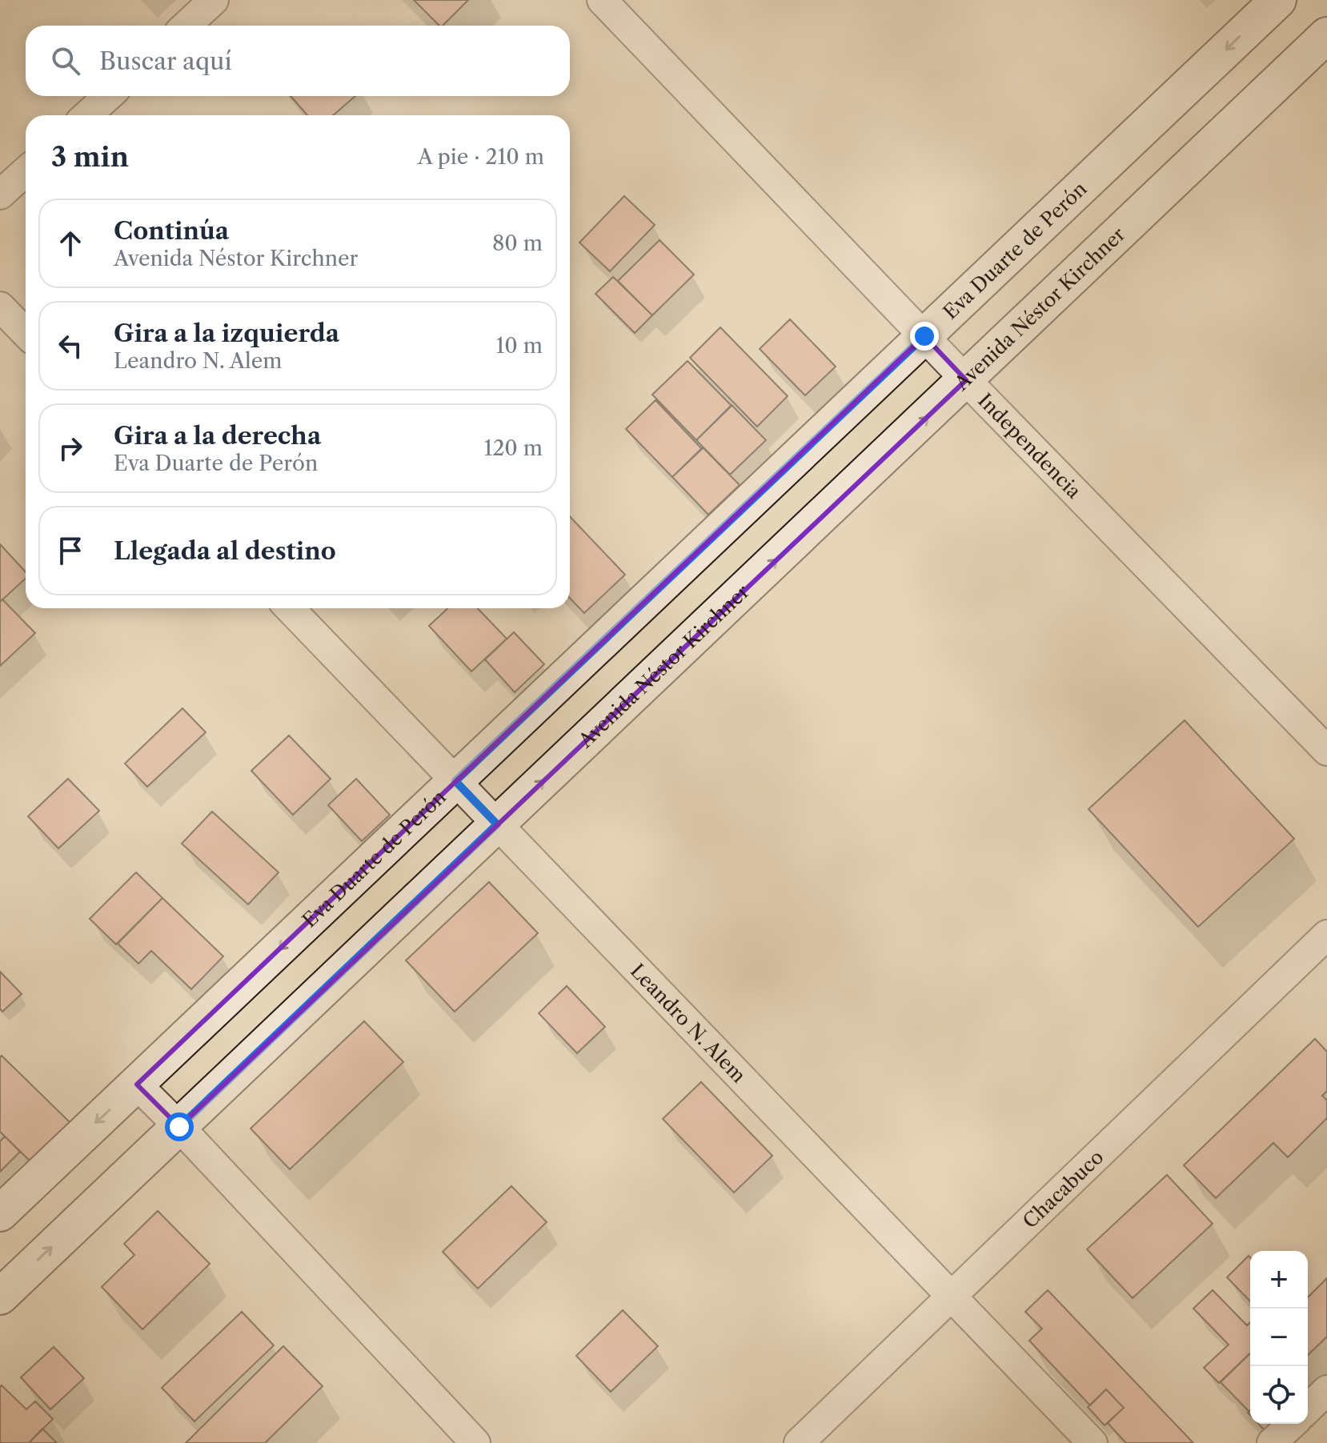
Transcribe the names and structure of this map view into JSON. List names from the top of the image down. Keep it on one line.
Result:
{"streets":{"street":["Eva Duarte de Perón","Avenida Néstor Kirchner","Independencia","Leandro N. Alem","Chacabuco"]},"crossings":[["Eva Duarte de Perón","Independencia"],["Eva Duarte de Perón","Leandro N. Alem"],["Avenida Néstor Kirchner","Independencia"],["Avenida Néstor Kirchner","Leandro N. Alem"],["Leandro N. Alem","Chacabuco"]],"one_way":["Eva Duarte de Perón","Avenida Néstor Kirchner"],"page":{"search":"Buscar aquí","heading":["3 min","A pie · 210 m"],"list":[["Continúa","Avenida Néstor Kirchner","80 m"],["Gira a la izquierda","Leandro N. Alem","10 m"],["Gira a la derecha","Eva Duarte de Perón","120 m"],"Llegada al destino"],"map_buttons":["+","−"]}}
